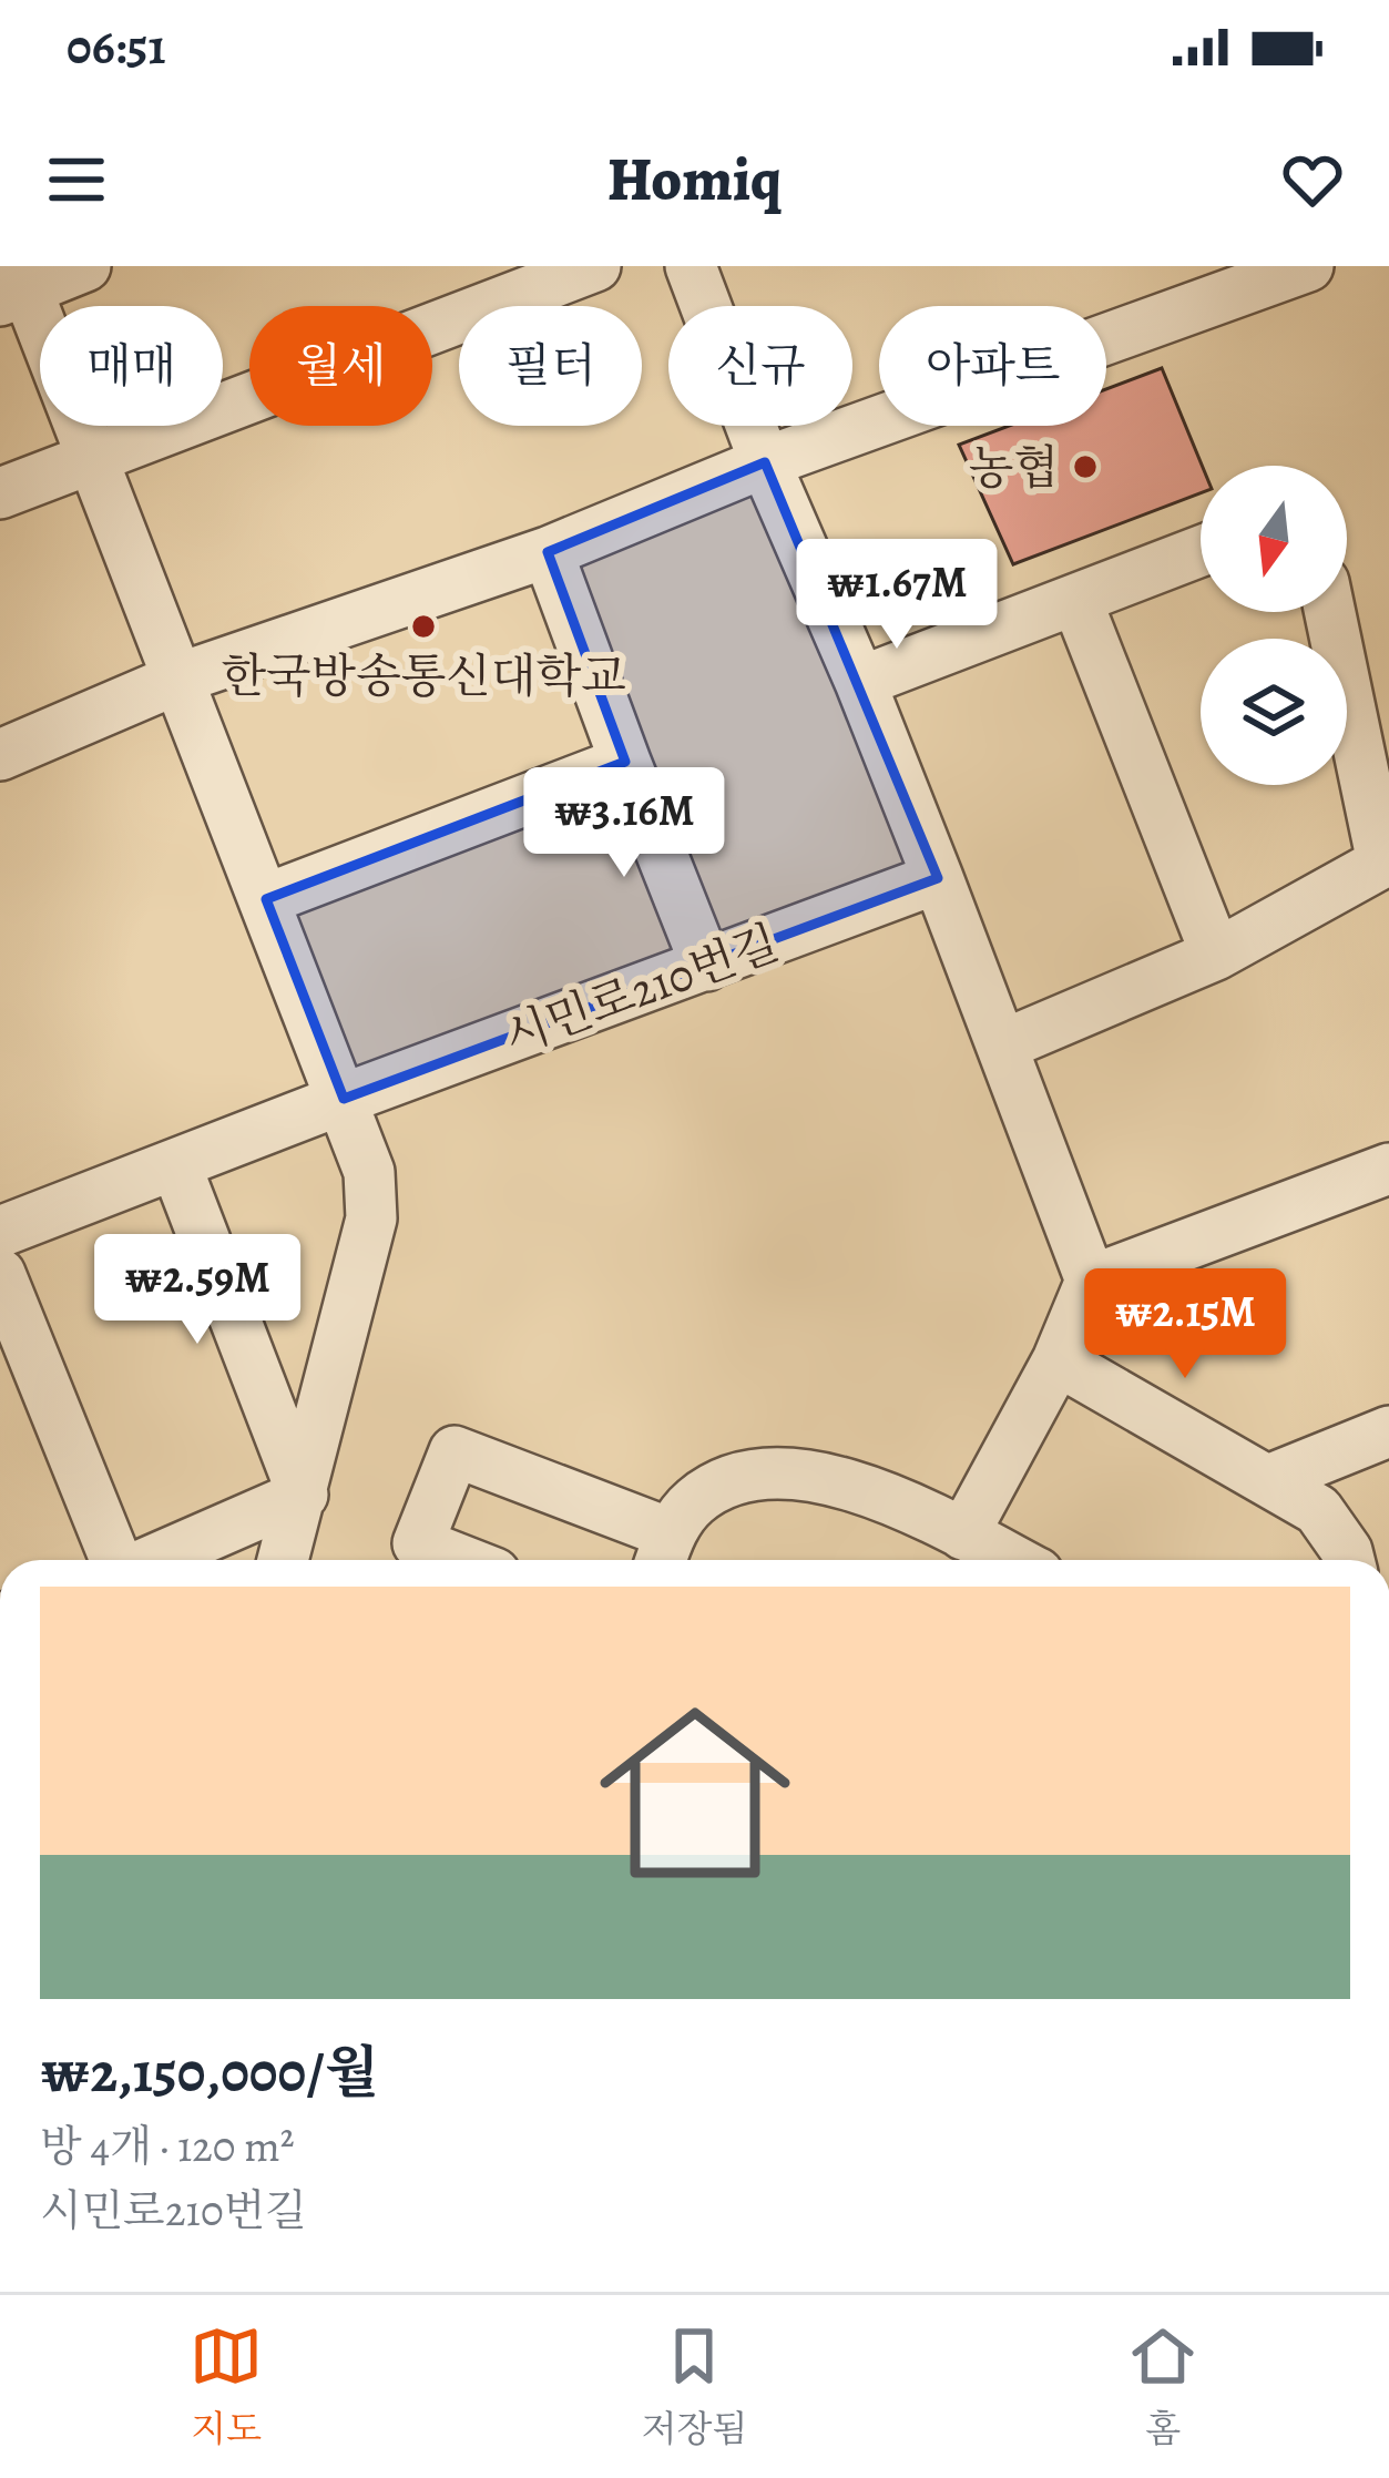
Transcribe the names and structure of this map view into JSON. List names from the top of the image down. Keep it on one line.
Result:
{"streets":{"street":["시민로210번길"]},"places":["농협","한국방송통신대학교"],"north":"bottom","page":{"status":"06:51","header":"Homiq","chip":["매매","월세","필터","신규","아파트"],"price":["₩1.67M","₩3.16M","₩2.59M","₩2.15M"],"list":[{"name":"₩2,150,000/월","note":"방 4개 · 120 m² · 시민로210번길"}],"tabs":["지도","저장됨","홈"]}}
